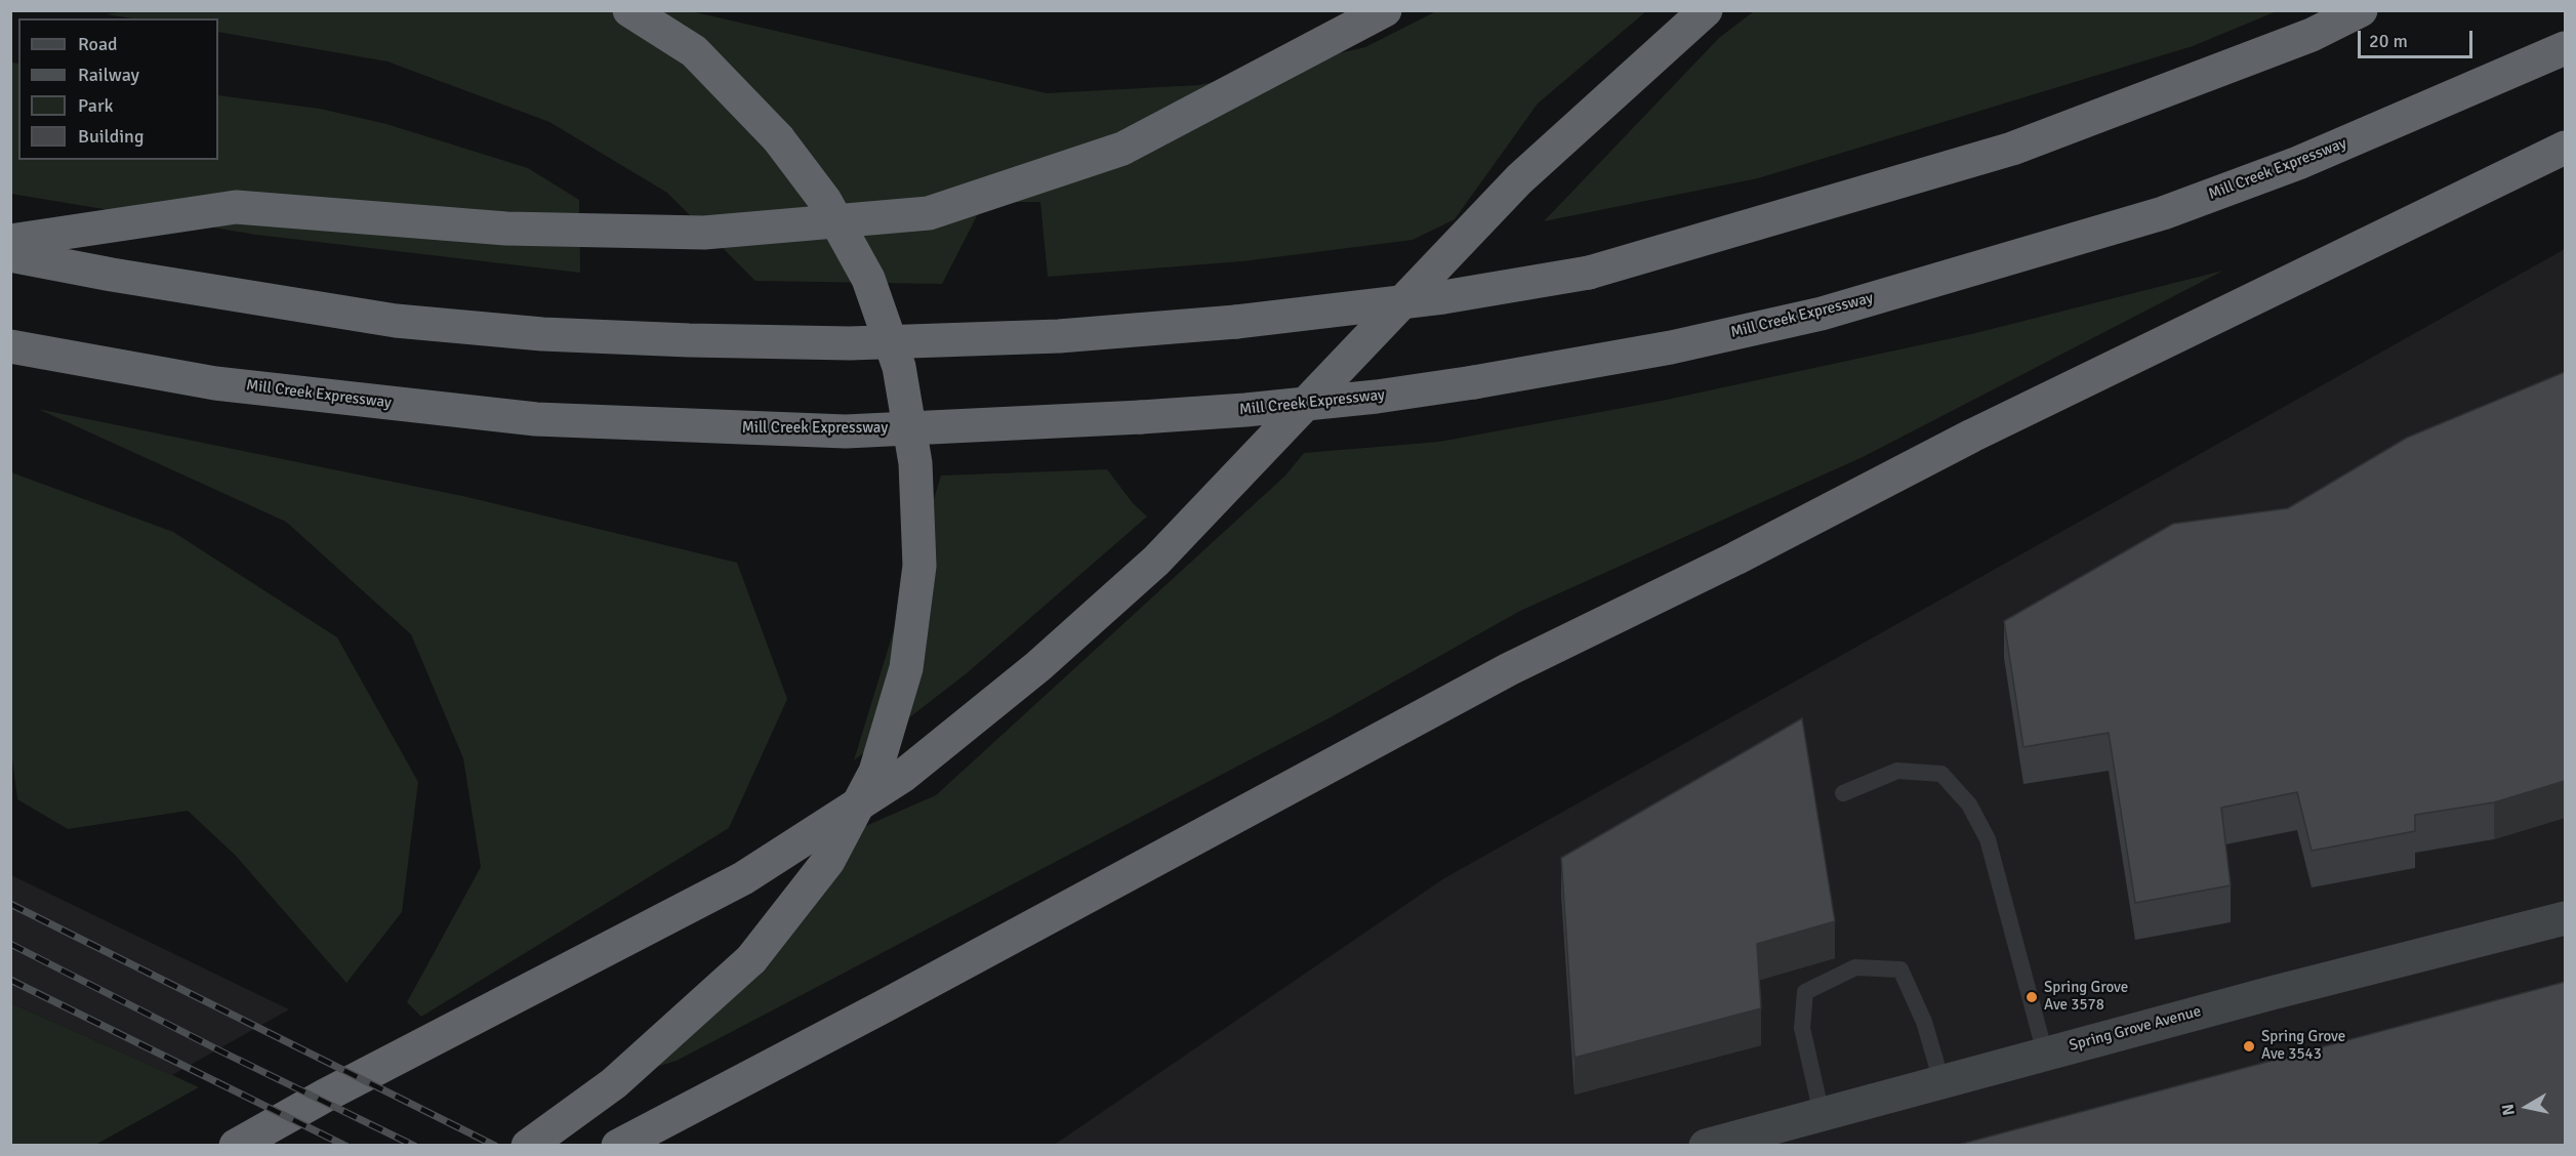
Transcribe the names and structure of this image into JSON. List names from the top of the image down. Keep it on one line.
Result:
{"streets":{"highway":["Mill Creek Expressway"],"main road":["Spring Grove Avenue"]},"places":["Spring Grove Ave 3578","Spring Grove Ave 3543"],"legend":["Road","Railway","Park","Building"],"scale_bar":"20 m","north":"left"}
